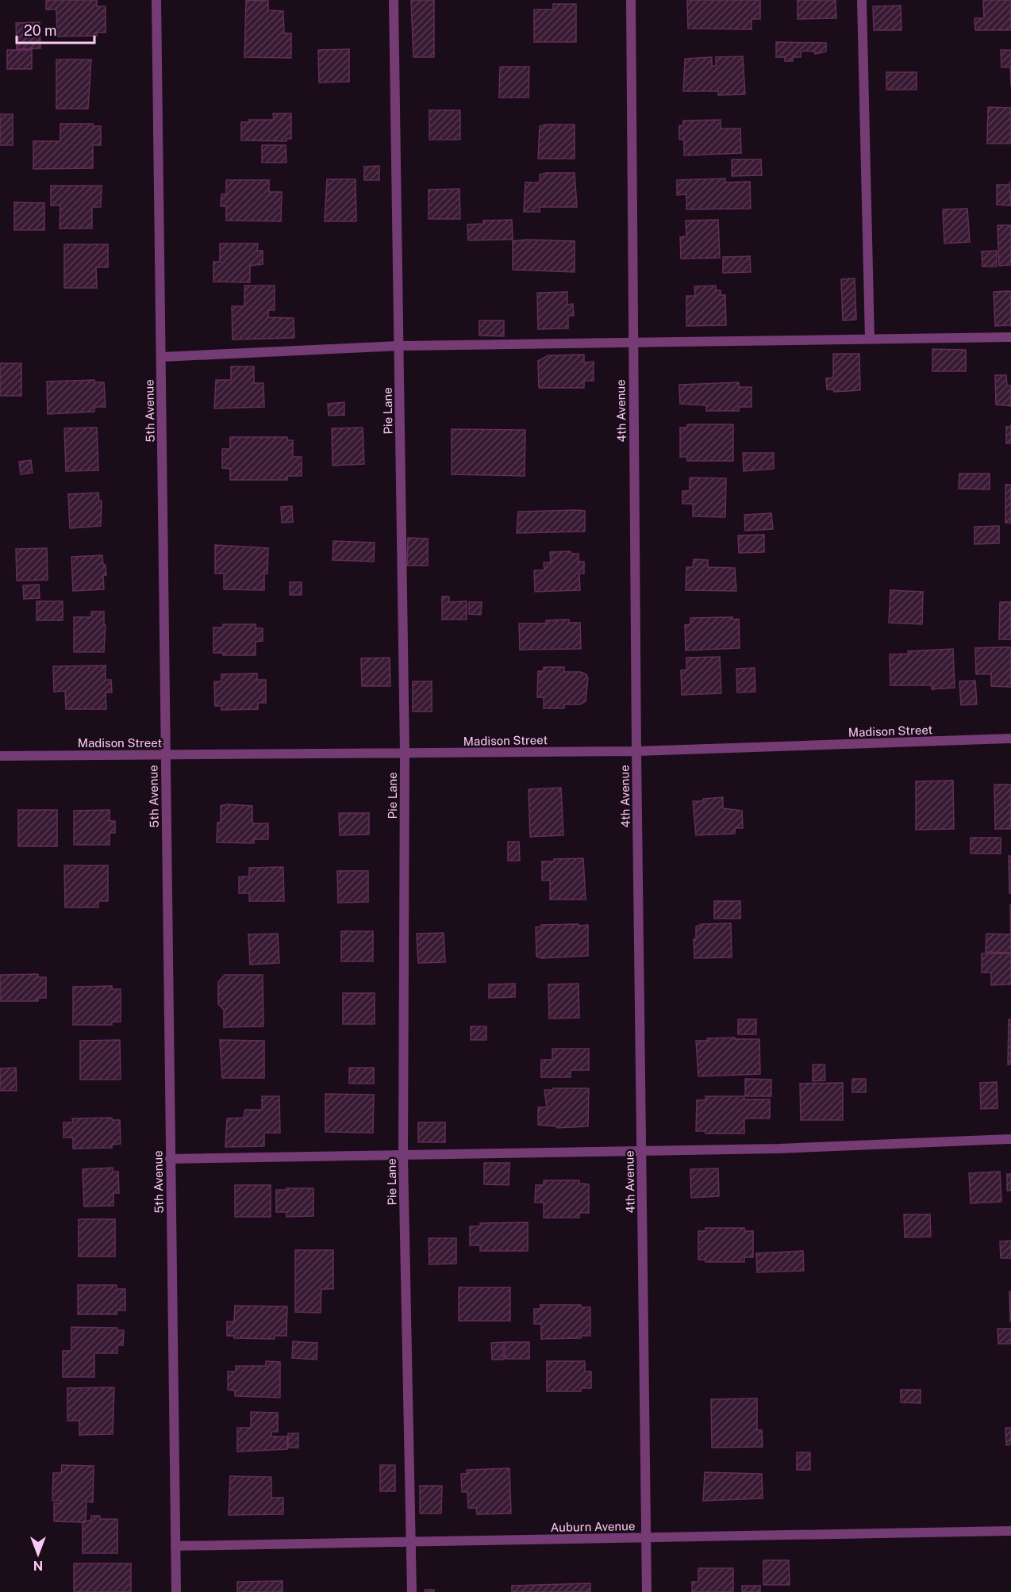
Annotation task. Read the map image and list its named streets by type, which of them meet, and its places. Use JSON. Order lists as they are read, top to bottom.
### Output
{
  "streets": {
    "street": [
      "5th Avenue",
      "Pie Lane",
      "4th Avenue",
      "Madison Street",
      "Auburn Avenue"
    ]
  },
  "crossings": [
    ["5th Avenue", "Madison Street"],
    ["5th Avenue", "Auburn Avenue"],
    ["Pie Lane", "Madison Street"],
    ["Pie Lane", "Auburn Avenue"],
    ["4th Avenue", "Madison Street"],
    ["4th Avenue", "Auburn Avenue"]
  ],
  "scale_bar": "20 m",
  "north": "bottom"
}
